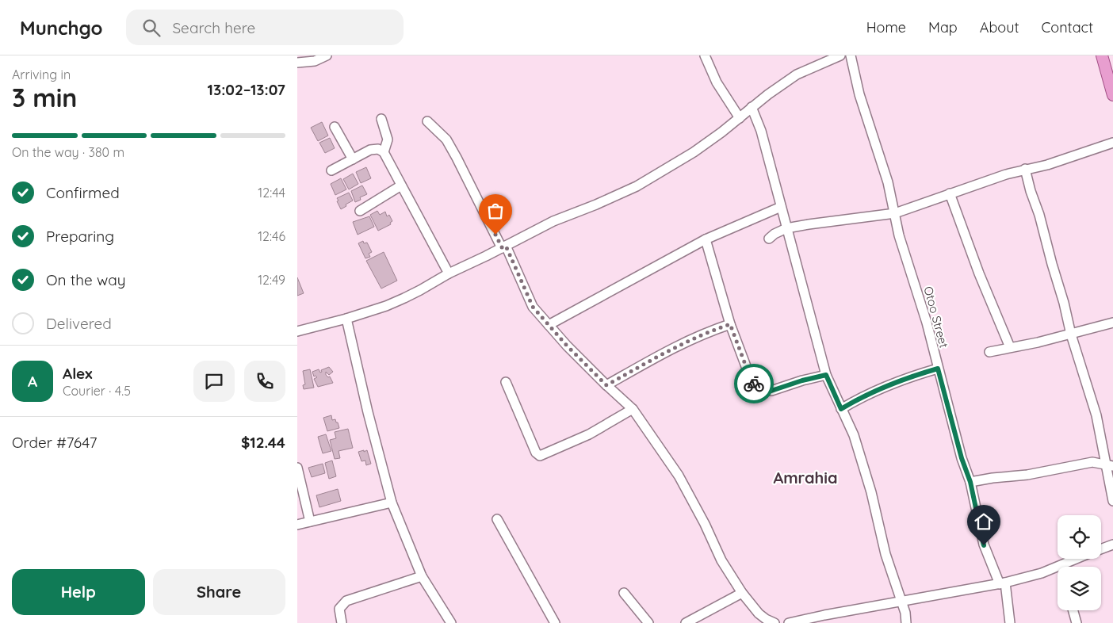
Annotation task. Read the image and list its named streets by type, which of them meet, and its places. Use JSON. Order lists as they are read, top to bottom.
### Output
{
  "streets": {
    "street": ["Otoo Street"]
  },
  "districts": ["Amrahia"],
  "page": {
    "header": "Munchgo",
    "search": "Search here",
    "nav": [
      "Home",
      "Map",
      "About",
      "Contact"
    ],
    "heading": ["3 min", "Arriving in", "13:02–13:07"],
    "panel": [
      "Alex",
      "Courier · 4.5",
      "Order #7647",
      "$12.44"
    ],
    "bar": "On the way · 380 m",
    "list": [
      ["Confirmed", "12:44"],
      ["Preparing", "12:46"],
      ["On the way", "12:49"],
      "Delivered"
    ],
    "round": "A",
    "buttons": ["Help", "Share"]
  }
}
